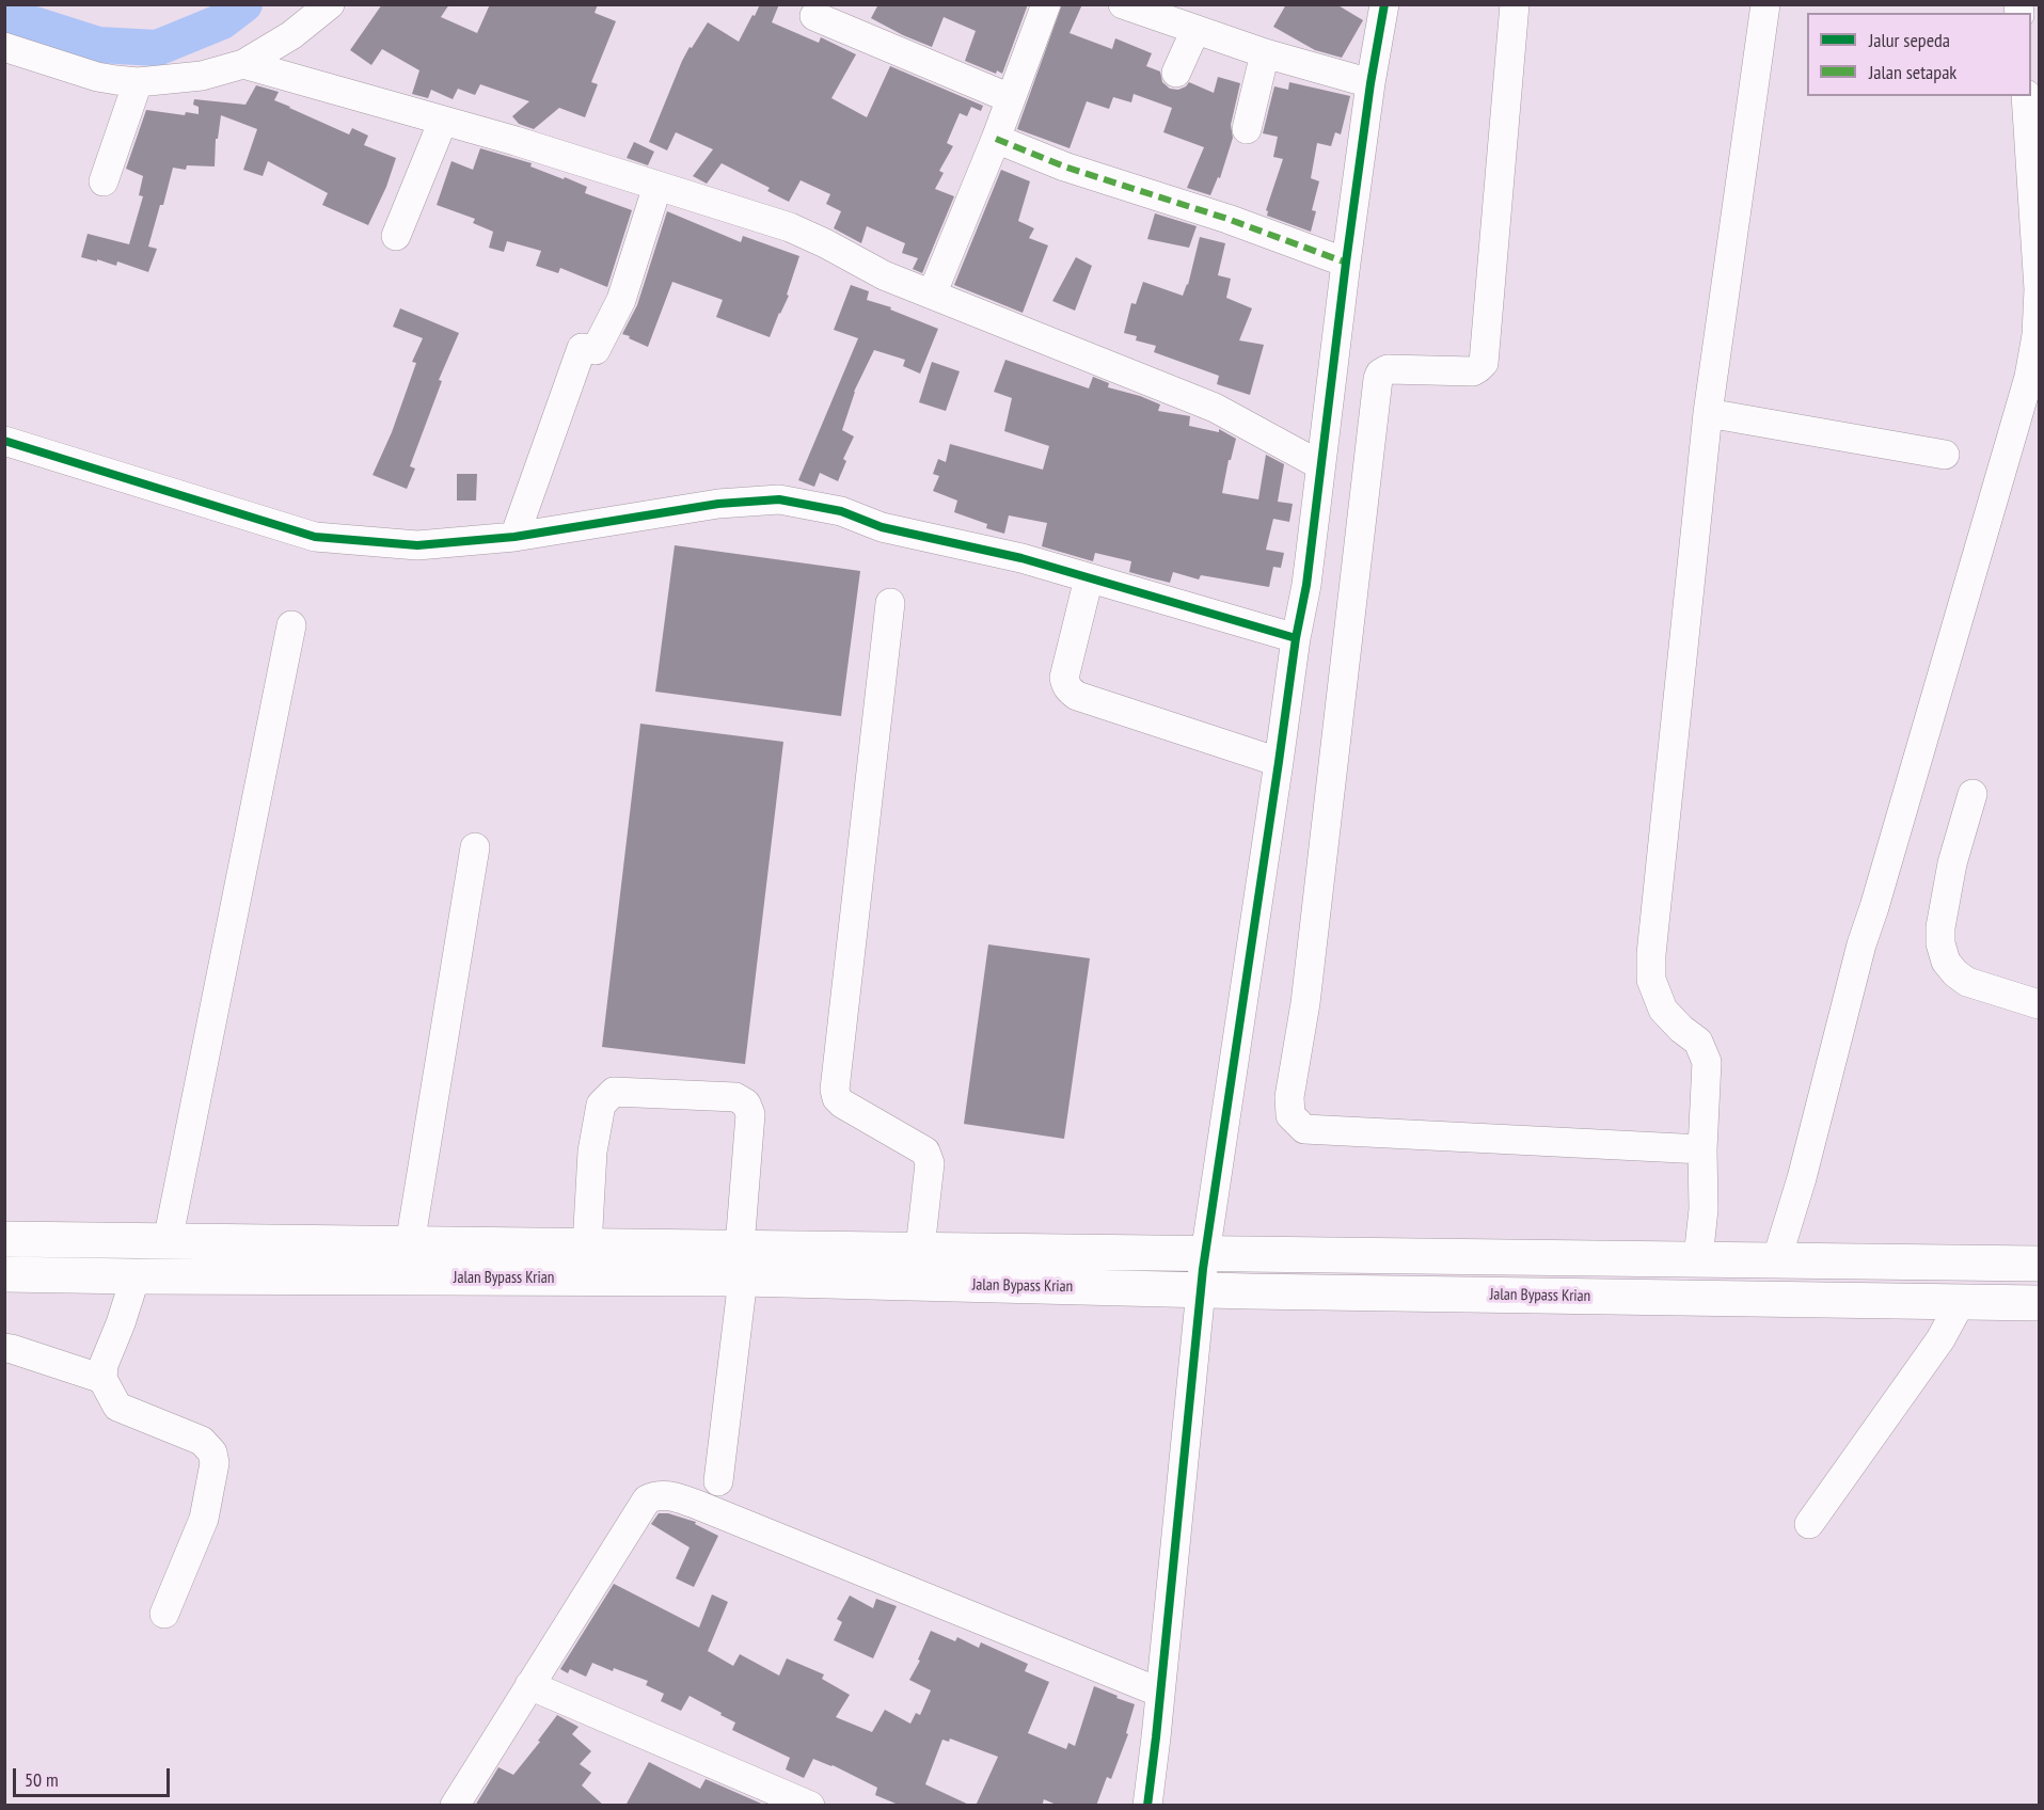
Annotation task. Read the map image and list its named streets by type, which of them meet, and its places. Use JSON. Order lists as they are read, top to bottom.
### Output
{
  "streets": {
    "highway": ["Jalan Bypass Krian"]
  },
  "legend": ["Jalur sepeda", "Jalan setapak"],
  "scale_bar": "50 m"
}
